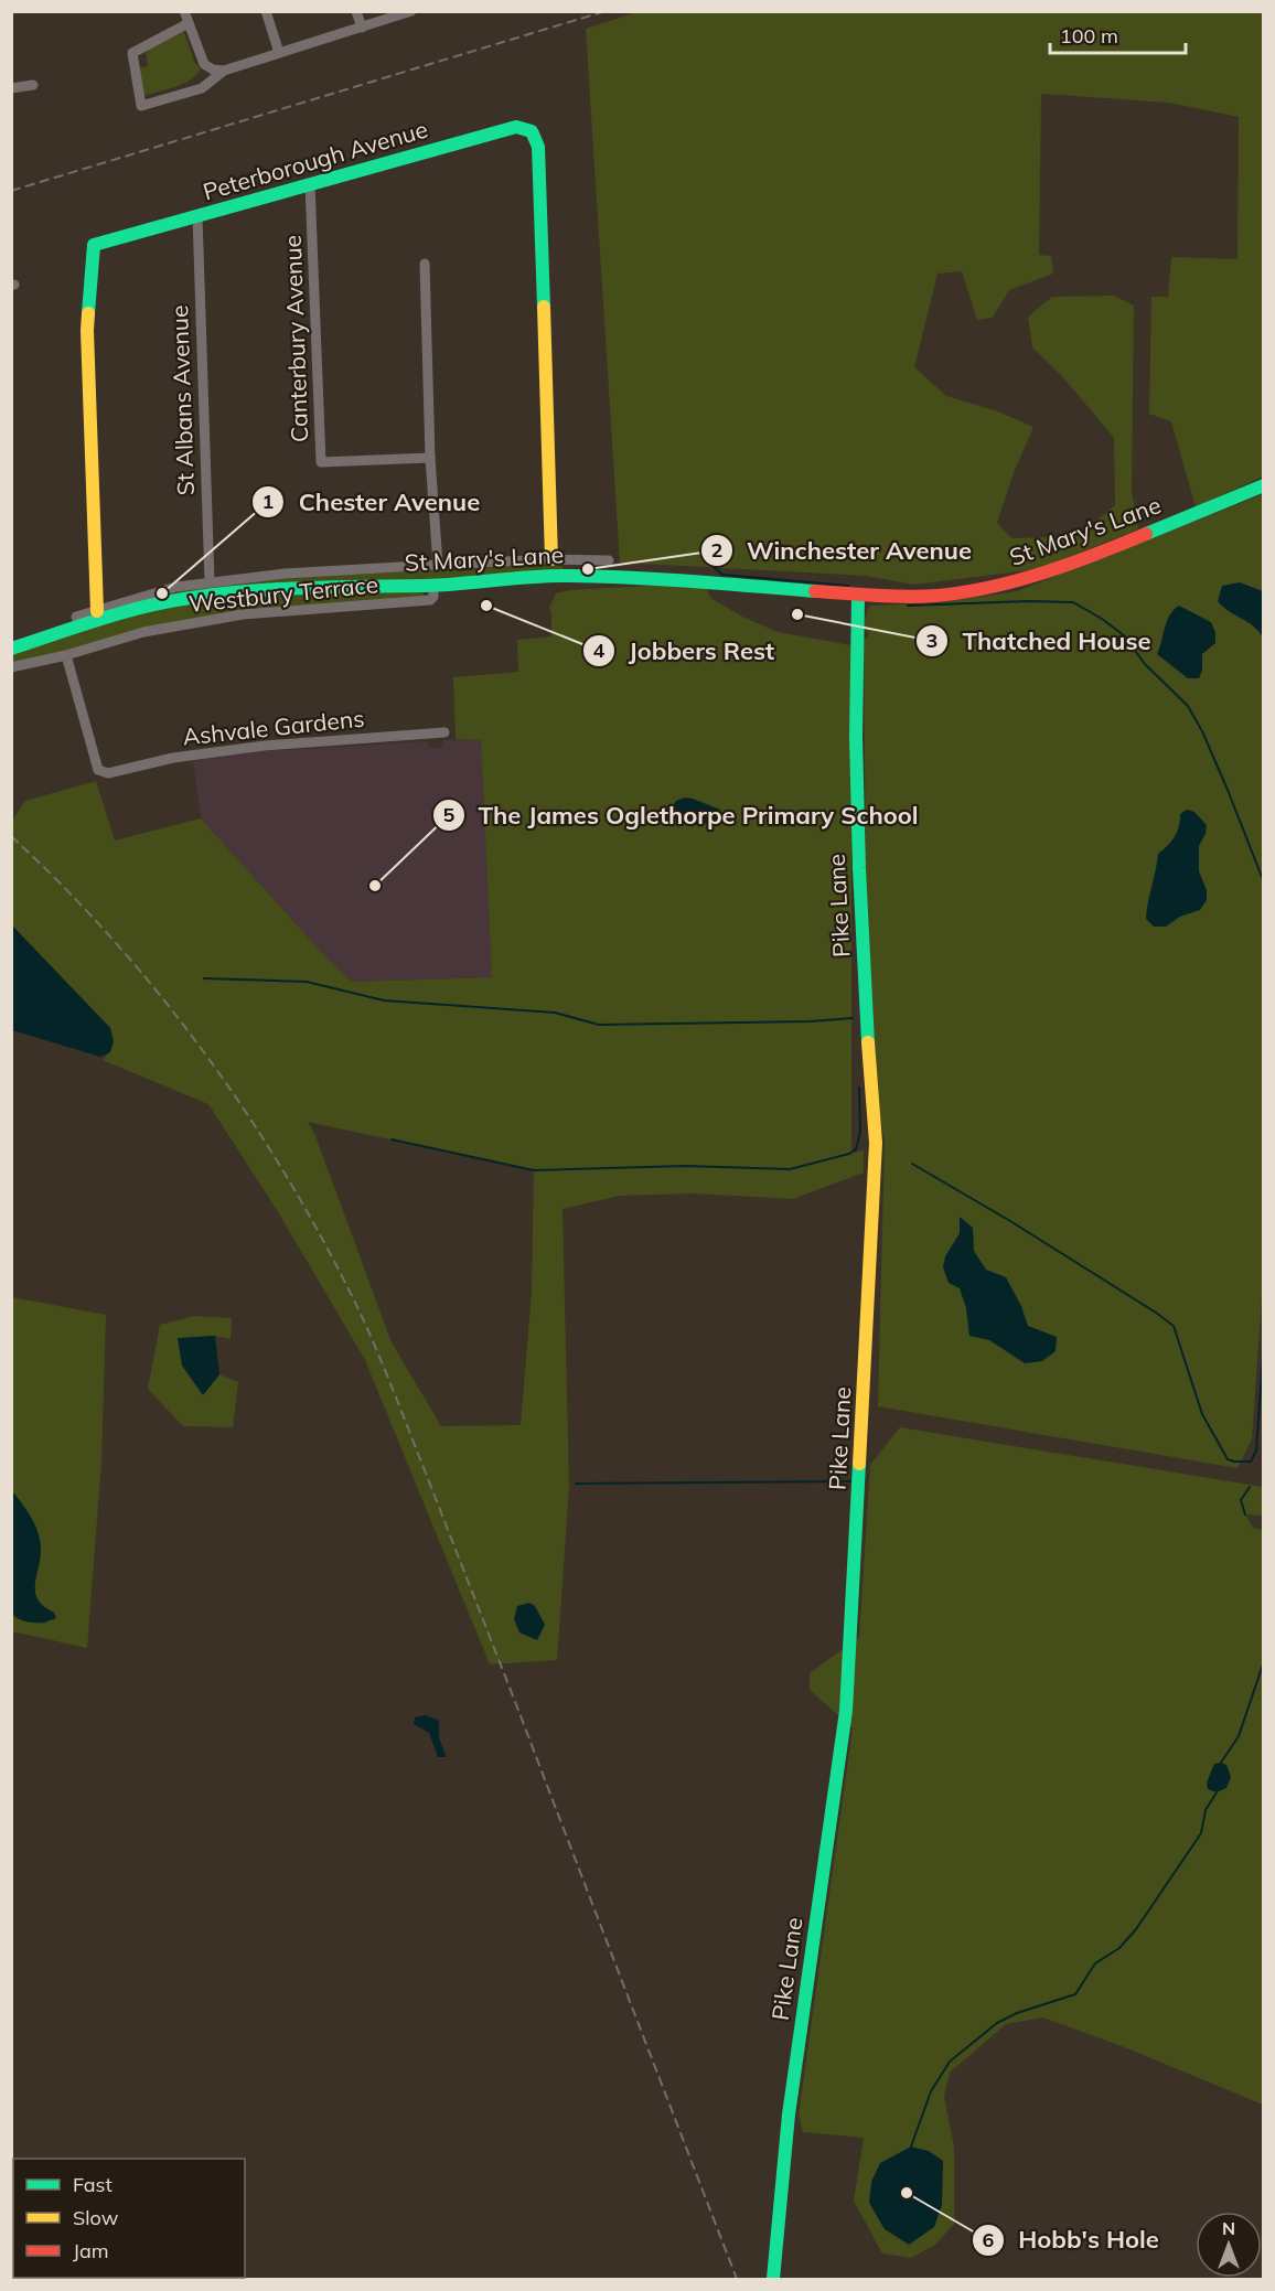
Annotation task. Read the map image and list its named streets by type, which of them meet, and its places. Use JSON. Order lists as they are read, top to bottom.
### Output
{
  "streets": {
    "street": [
      "Peterborough Avenue",
      "Canterbury Avenue",
      "St Albans Avenue",
      "St Mary's Lane",
      "Westbury Terrace",
      "Ashvale Gardens",
      "Pike Lane"
    ]
  },
  "crossings": [
    ["Peterborough Avenue", "Canterbury Avenue"],
    ["Peterborough Avenue", "St Albans Avenue"],
    ["St Mary's Lane", "Westbury Terrace"],
    ["St Mary's Lane", "Pike Lane"],
    ["Westbury Terrace", "Ashvale Gardens"]
  ],
  "places": [
    "Winchester Avenue",
    "Chester Avenue",
    "Jobbers Rest",
    "Thatched House",
    "The James Oglethorpe Primary School",
    "Hobb's Hole"
  ],
  "legend": ["Fast", "Slow", "Jam"],
  "scale_bar": "100 m",
  "north": "top"
}
